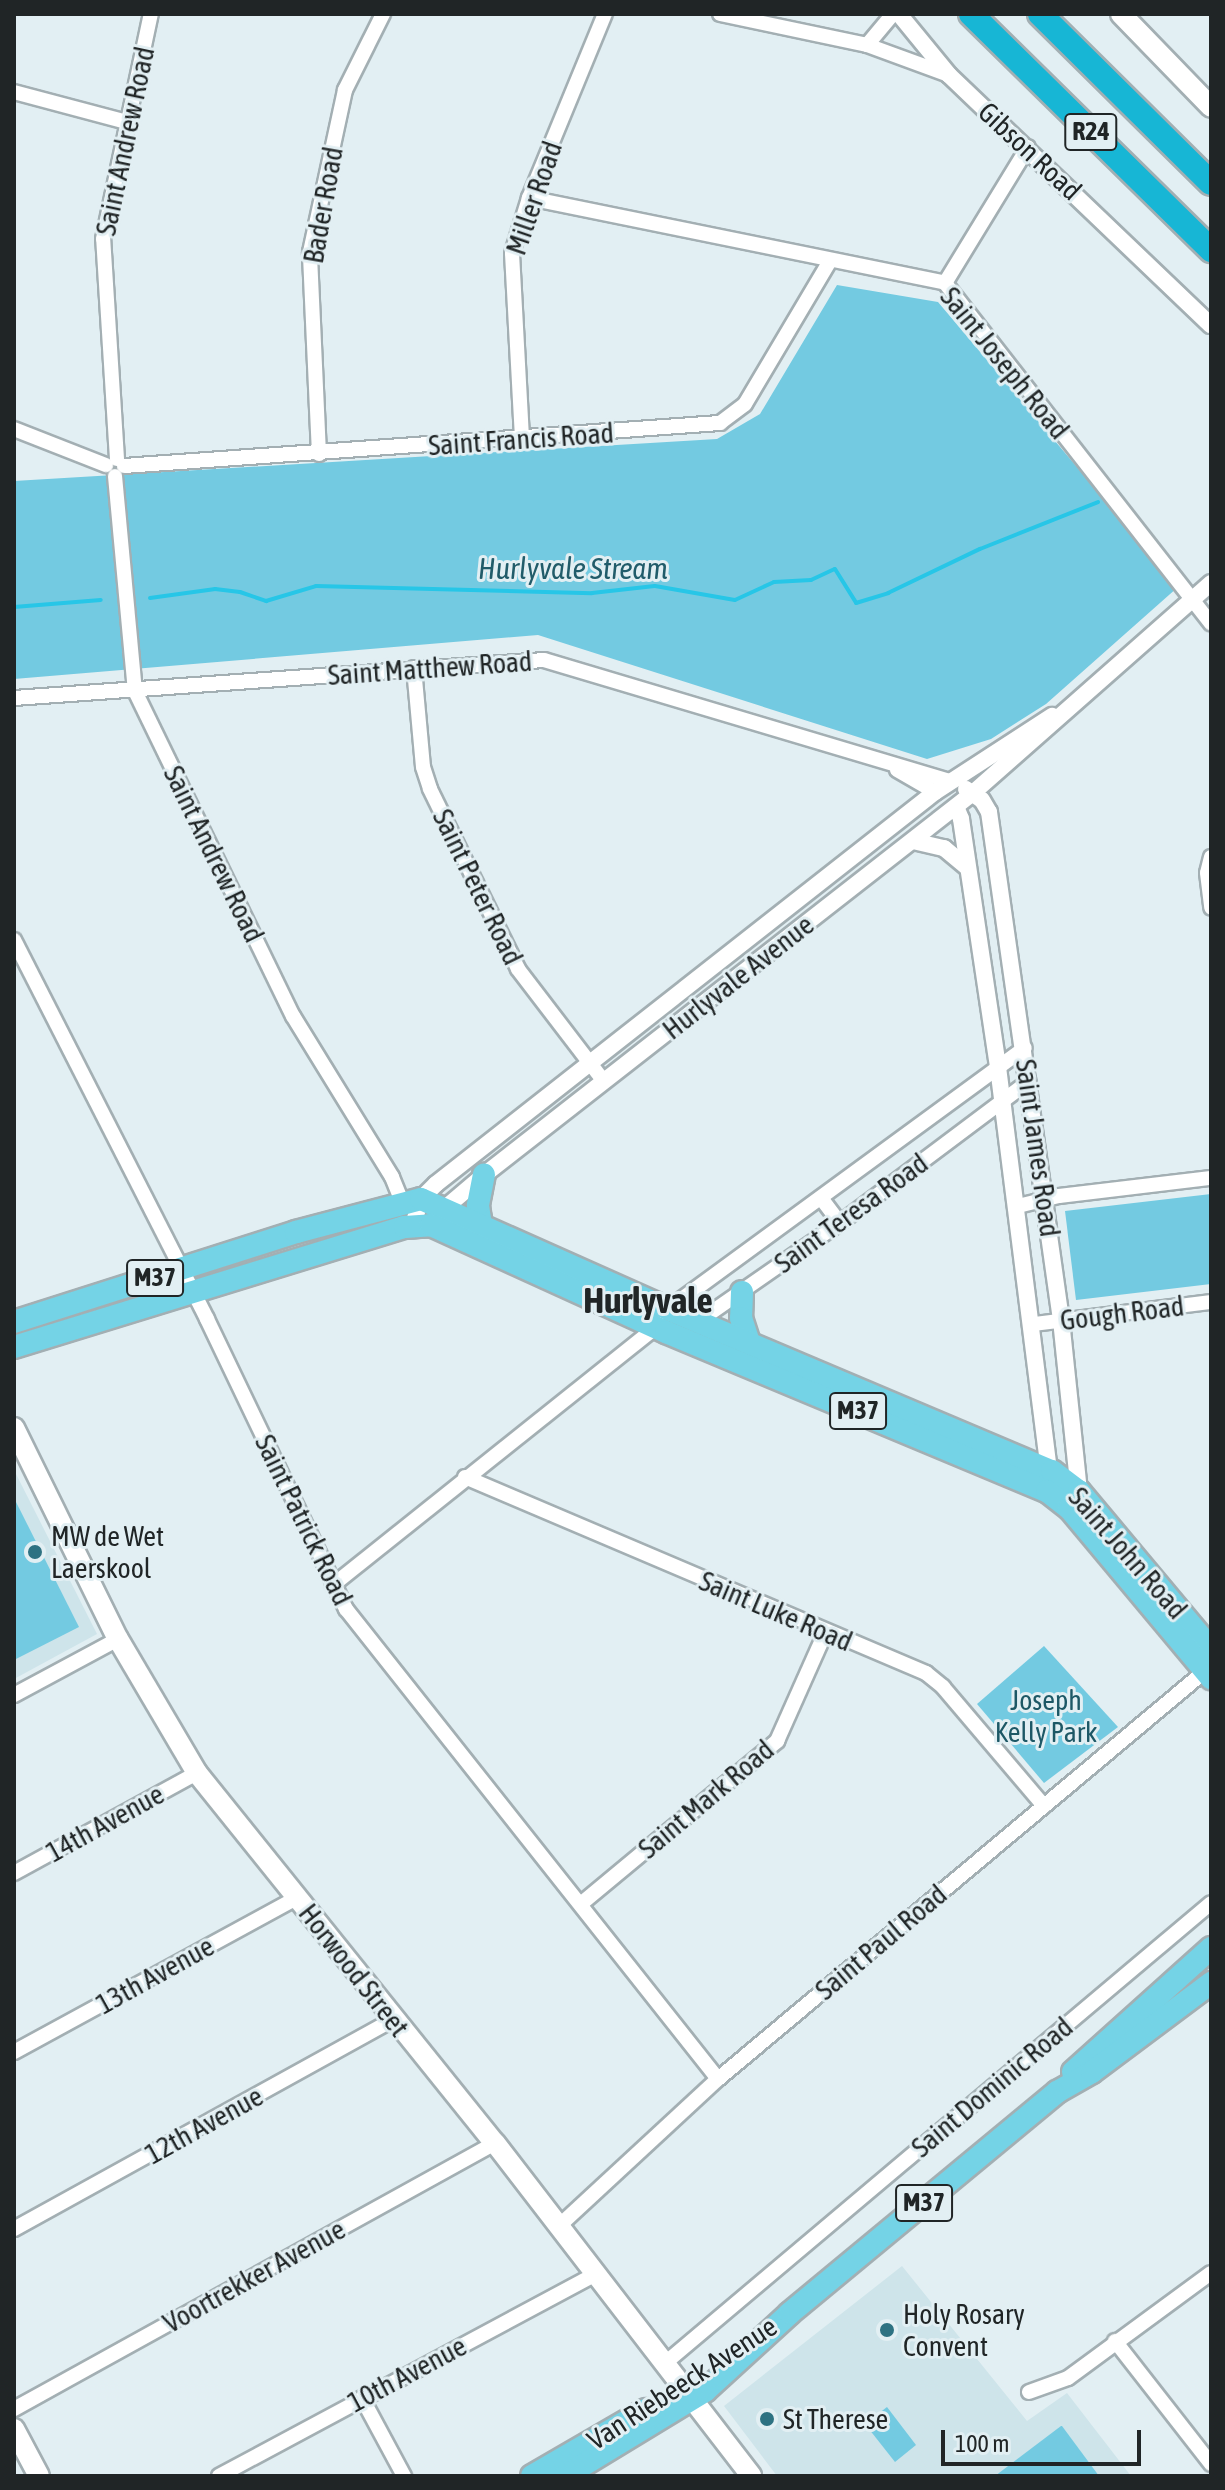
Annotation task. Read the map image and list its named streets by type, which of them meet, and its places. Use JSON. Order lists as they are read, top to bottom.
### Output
{
  "streets": {
    "highway": ["R24"],
    "main road": [
      "Hurlyvale Avenue",
      "M37",
      "Saint John Road",
      "Horwood Street",
      "Van Riebeeck Avenue"
    ],
    "street": [
      "Saint Andrew Road",
      "Gibson Road",
      "Miller Road",
      "Bader Road",
      "Saint Joseph Road",
      "Saint Francis Road",
      "Saint Matthew Road",
      "Saint Peter Road",
      "Saint James Road",
      "Saint Teresa Road",
      "Gough Road",
      "Saint Patrick Road",
      "Saint Luke Road",
      "Saint Mark Road",
      "14th Avenue",
      "Saint Paul Road",
      "13th Avenue",
      "Saint Dominic Road",
      "12th Avenue",
      "Voortrekker Avenue",
      "10th Avenue"
    ]
  },
  "crossings": [
    ["Saint Andrew Road", "Saint Francis Road"],
    ["Saint Andrew Road", "Saint Matthew Road"],
    ["Saint Andrew Road", "Hurlyvale Avenue"],
    ["Saint Andrew Road", "Saint John Road"],
    ["Miller Road", "Saint Joseph Road"],
    ["Miller Road", "Saint Francis Road"],
    ["Bader Road", "Saint Francis Road"],
    ["Saint Joseph Road", "Saint Francis Road"],
    ["Saint Joseph Road", "Hurlyvale Avenue"],
    ["Saint Matthew Road", "Saint Peter Road"],
    ["Saint Matthew Road", "Hurlyvale Avenue"],
    ["Saint Matthew Road", "Saint James Road"],
    ["Saint Peter Road", "Hurlyvale Avenue"],
    ["Hurlyvale Avenue", "Saint James Road"],
    ["Hurlyvale Avenue", "M37"],
    ["Hurlyvale Avenue", "Saint Patrick Road"],
    ["Hurlyvale Avenue", "Saint John Road"],
    ["Saint James Road", "Saint Teresa Road"],
    ["Saint James Road", "Gough Road"],
    ["Saint James Road", "Saint John Road"],
    ["Saint Teresa Road", "Saint Patrick Road"],
    ["Saint Teresa Road", "Saint John Road"],
    ["Saint Teresa Road", "Saint Luke Road"],
    ["M37", "Saint Patrick Road"],
    ["M37", "Saint John Road"],
    ["Saint Patrick Road", "Saint Mark Road"],
    ["Saint Patrick Road", "Saint Paul Road"],
    ["Saint John Road", "Saint Paul Road"],
    ["Saint Luke Road", "Saint Mark Road"],
    ["Saint Luke Road", "Saint Paul Road"],
    ["14th Avenue", "Horwood Street"],
    ["Saint Paul Road", "Horwood Street"],
    ["Horwood Street", "13th Avenue"],
    ["Horwood Street", "Saint Dominic Road"],
    ["Horwood Street", "12th Avenue"],
    ["Horwood Street", "Voortrekker Avenue"],
    ["Horwood Street", "10th Avenue"],
    ["Horwood Street", "Van Riebeeck Avenue"]
  ],
  "districts": ["Hurlyvale"],
  "water": ["Hurlyvale Stream"],
  "parks": ["Joseph Kelly Park"],
  "places": ["MW de Wet Laerskool", "Holy Rosary Convent", "St Therese"],
  "scale_bar": "100 m"
}
